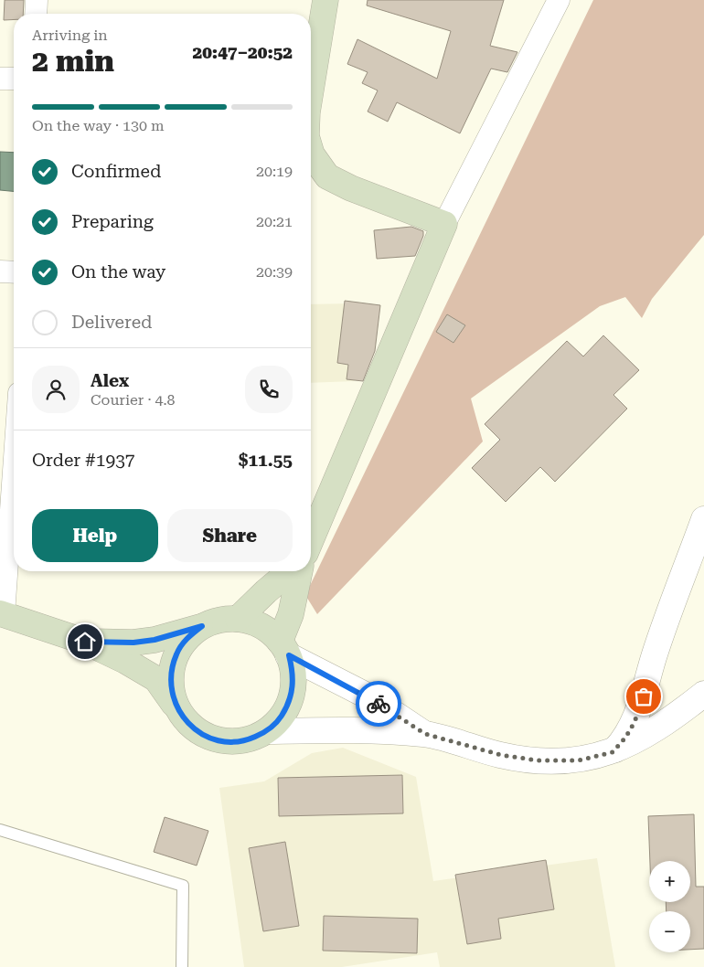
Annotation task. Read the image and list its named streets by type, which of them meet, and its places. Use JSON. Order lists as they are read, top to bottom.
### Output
{
  "page": {
    "heading": ["2 min", "Arriving in", "20:47–20:52"],
    "panel": [
      "Alex",
      "Courier · 4.8",
      "Order #1937",
      "$11.55"
    ],
    "bar": "On the way · 130 m",
    "list": [
      ["Confirmed", "20:19"],
      ["Preparing", "20:21"],
      ["On the way", "20:39"],
      "Delivered"
    ],
    "buttons": ["Help", "Share"],
    "map_buttons": ["+", "−"]
  }
}
